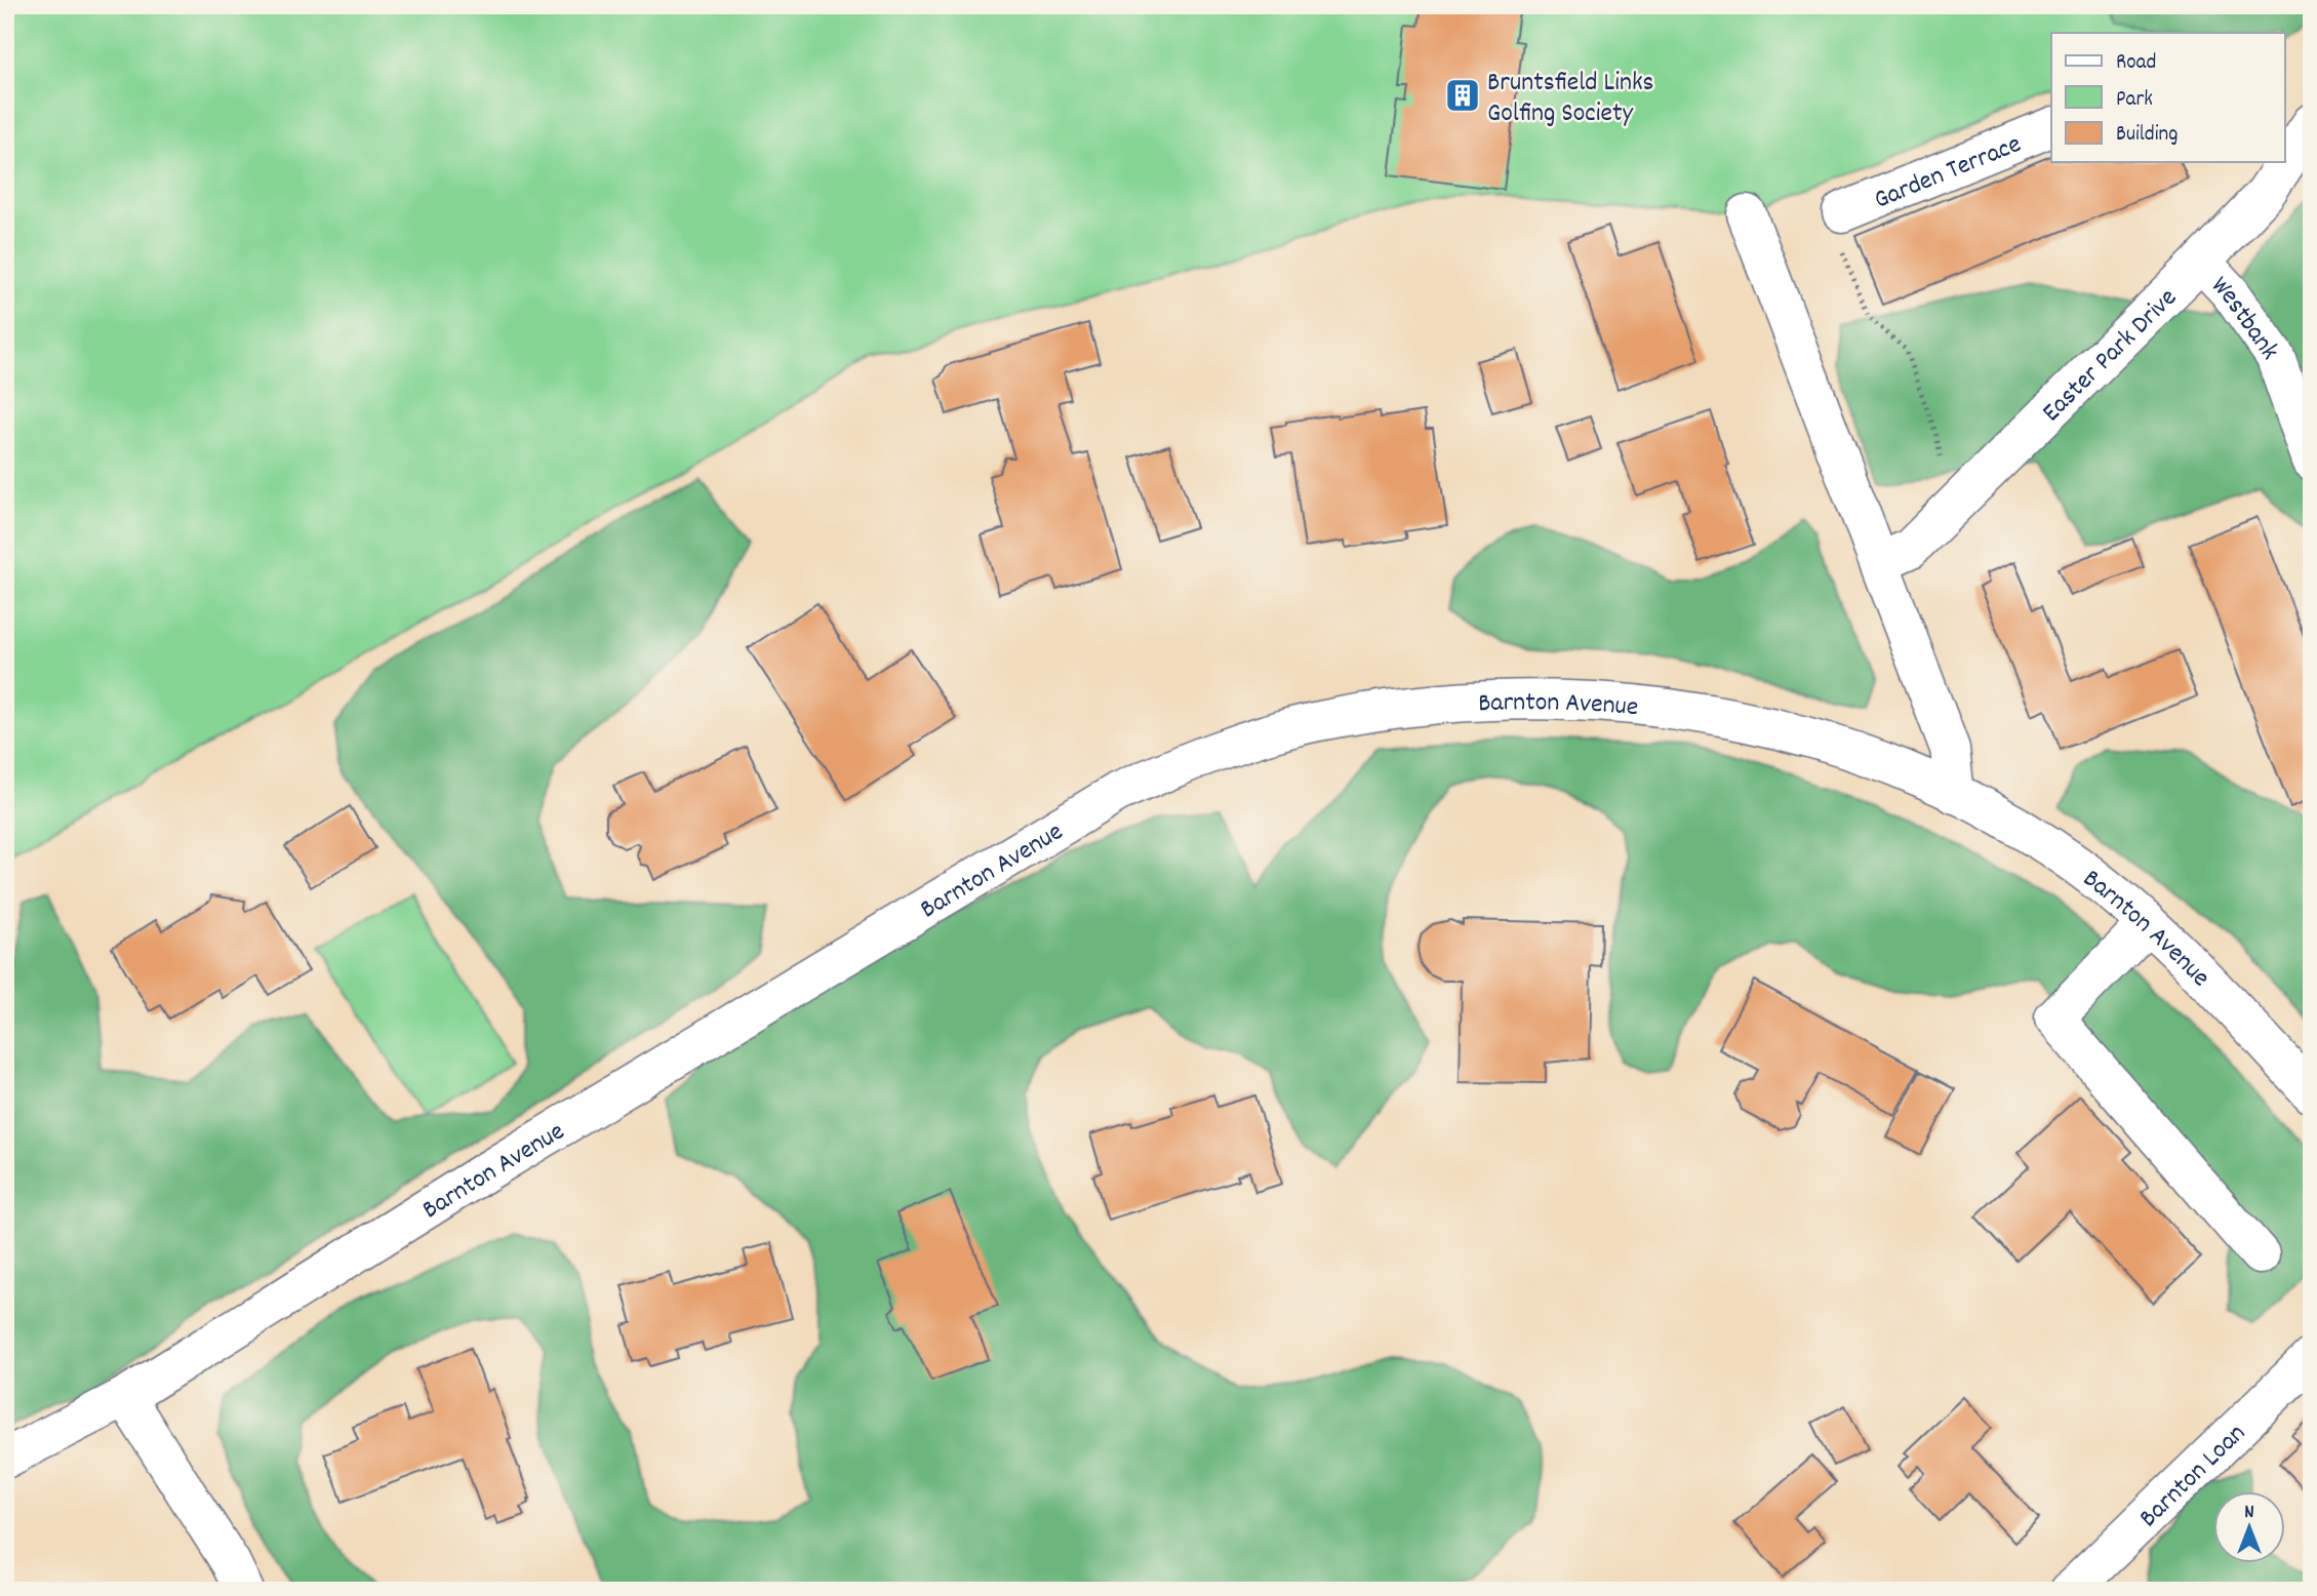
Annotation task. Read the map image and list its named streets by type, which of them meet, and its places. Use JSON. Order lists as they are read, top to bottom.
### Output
{
  "streets": {
    "street": [
      "Garden Terrace",
      "Westbank",
      "Easter Park Drive",
      "Barnton Avenue",
      "Barnton Loan"
    ]
  },
  "crossings": [
    ["Westbank", "Easter Park Drive"]
  ],
  "places": {
    "building": ["Bruntsfield Links Golfing Society"]
  },
  "legend": ["Road", "Park", "Building"],
  "north": "top"
}
